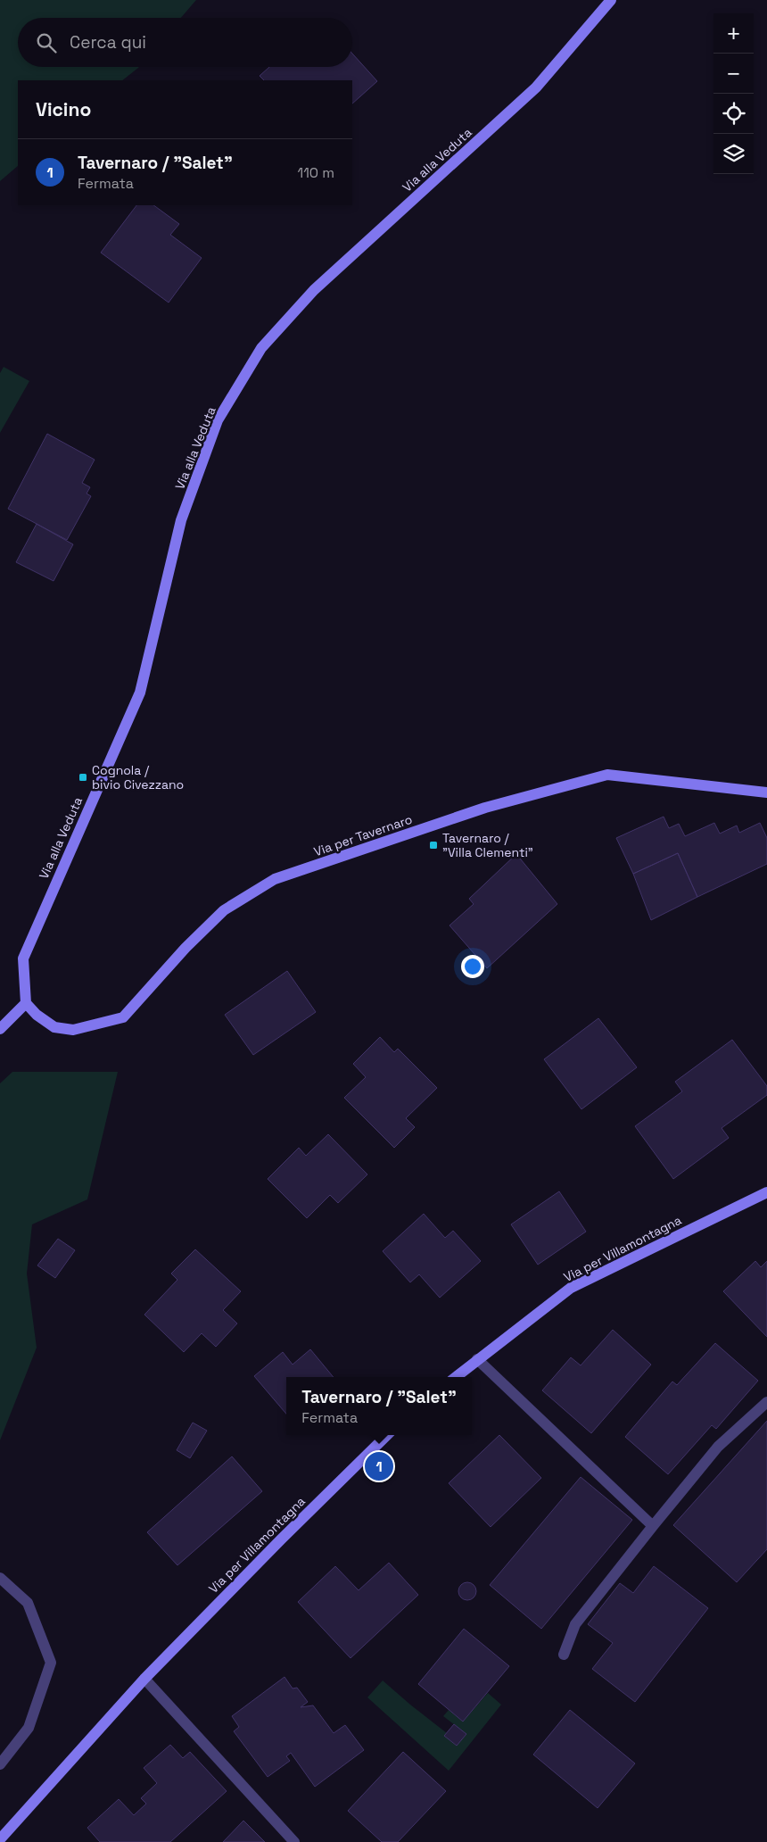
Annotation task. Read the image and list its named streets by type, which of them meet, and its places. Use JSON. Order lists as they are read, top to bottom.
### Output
{
  "streets": {
    "street": ["Via alla Veduta", "Via per Tavernaro", "Via per Villamontagna"]
  },
  "crossings": [
    ["Via alla Veduta", "Via per Tavernaro"]
  ],
  "places": {
    "transit": ["Cognola / bivio Civezzano", "Tavernaro / \"Villa Clementi\""]
  },
  "page": {
    "map_buttons": ["+", "−"],
    "search": "Cerca qui",
    "heading": "Vicino",
    "list": [
      {
        "mark": "1",
        "name": "Tavernaro / \"Salet\"",
        "note": "Fermata",
        "value": "110 m"
      }
    ],
    "popup": ["Tavernaro / \"Salet\"", "Fermata"],
    "pins": "1"
  }
}
